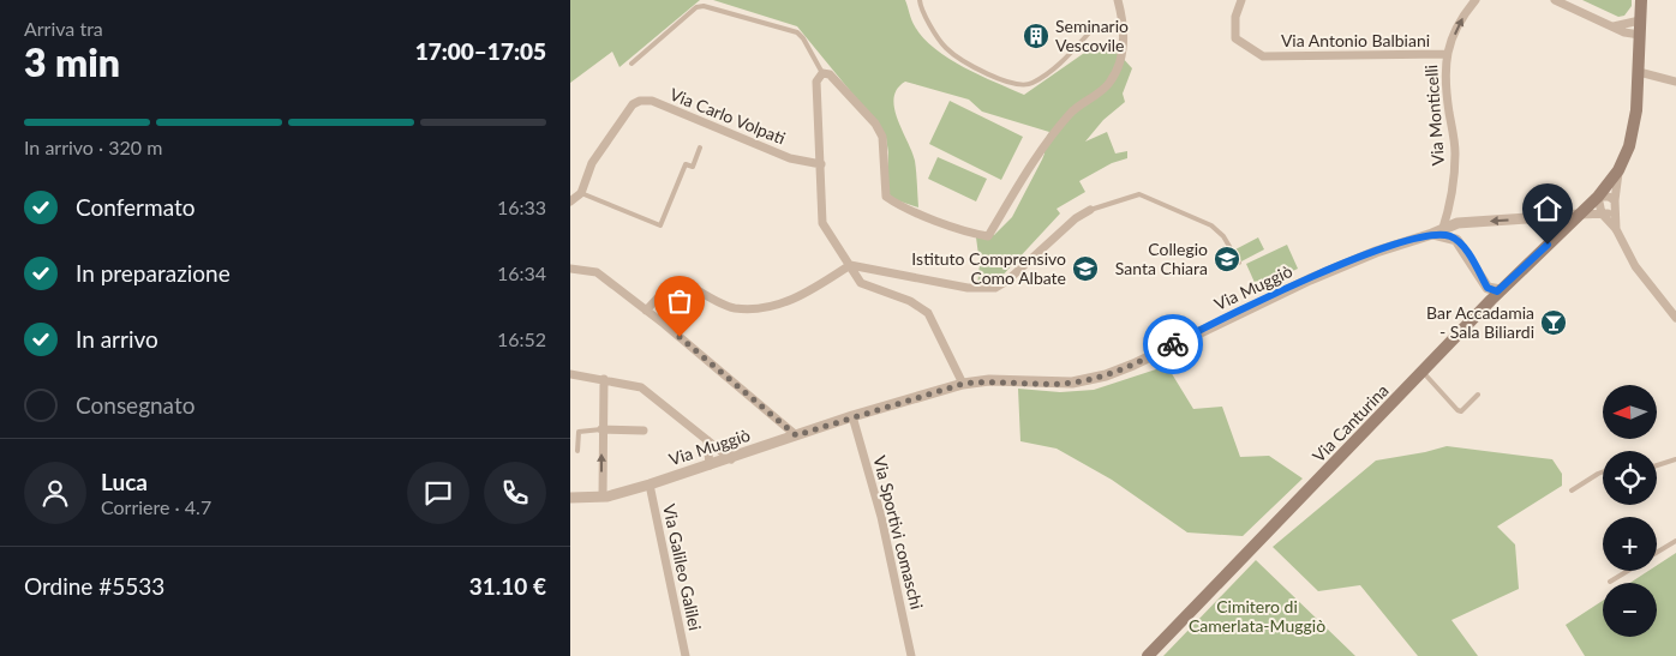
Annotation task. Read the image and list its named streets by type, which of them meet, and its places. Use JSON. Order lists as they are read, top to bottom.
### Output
{
  "streets": {
    "main road": ["Via Canturina"],
    "street": [
      "Via Antonio Balbiani",
      "Via Monticelli",
      "Via Carlo Volpati",
      "Via Muggiò",
      "Via Sportivi comaschi",
      "Via Galileo Galilei"
    ]
  },
  "crossings": [
    ["Via Antonio Balbiani", "Via Monticelli"],
    ["Via Monticelli", "Via Muggiò"],
    ["Via Muggiò", "Via Canturina"],
    ["Via Muggiò", "Via Sportivi comaschi"],
    ["Via Muggiò", "Via Galileo Galilei"]
  ],
  "parks": ["Cimitero di Camerlata-Muggiò"],
  "places": {
    "building": ["Seminario Vescovile"],
    "school or university": ["Collegio Santa Chiara", "Istituto Comprensivo Como Albate"],
    "bar": ["Bar Accadamia - Sala Biliardi"]
  },
  "north": "left",
  "page": {
    "heading": ["3 min", "Arriva tra", "17:00–17:05"],
    "panel": [
      "Luca",
      "Corriere · 4.7",
      "Ordine #5533",
      "31.10 €"
    ],
    "bar": "In arrivo · 320 m",
    "list": [
      ["Confermato", "16:33"],
      ["In preparazione", "16:34"],
      ["In arrivo", "16:52"],
      "Consegnato"
    ],
    "map_buttons": ["+", "−"]
  }
}
